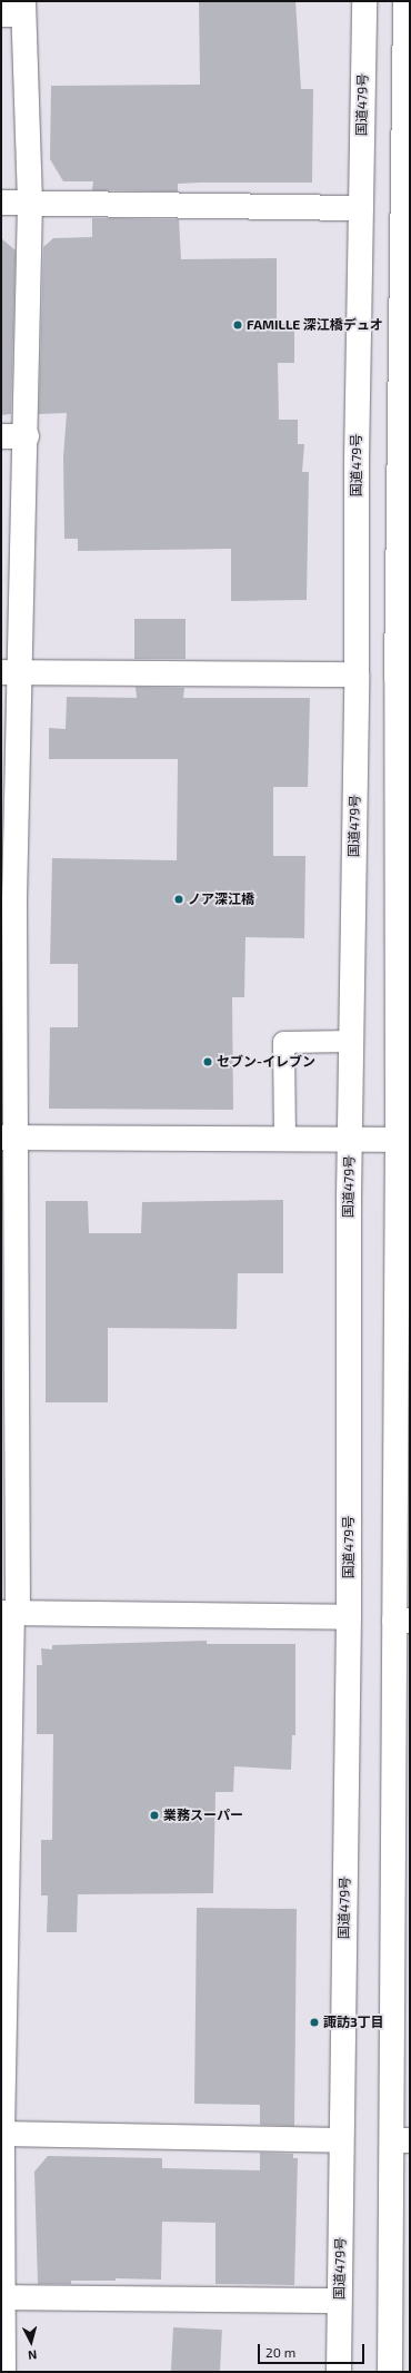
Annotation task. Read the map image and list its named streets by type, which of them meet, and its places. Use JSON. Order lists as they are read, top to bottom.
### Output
{
  "streets": {
    "main road": ["国道479号"]
  },
  "places": [
    "FAMILLE 深江橋デュオ",
    "ノア深江橋",
    "セブン-イレブン",
    "業務スーパー",
    "諏訪3丁目"
  ],
  "scale_bar": "20 m",
  "north": "bottom"
}
